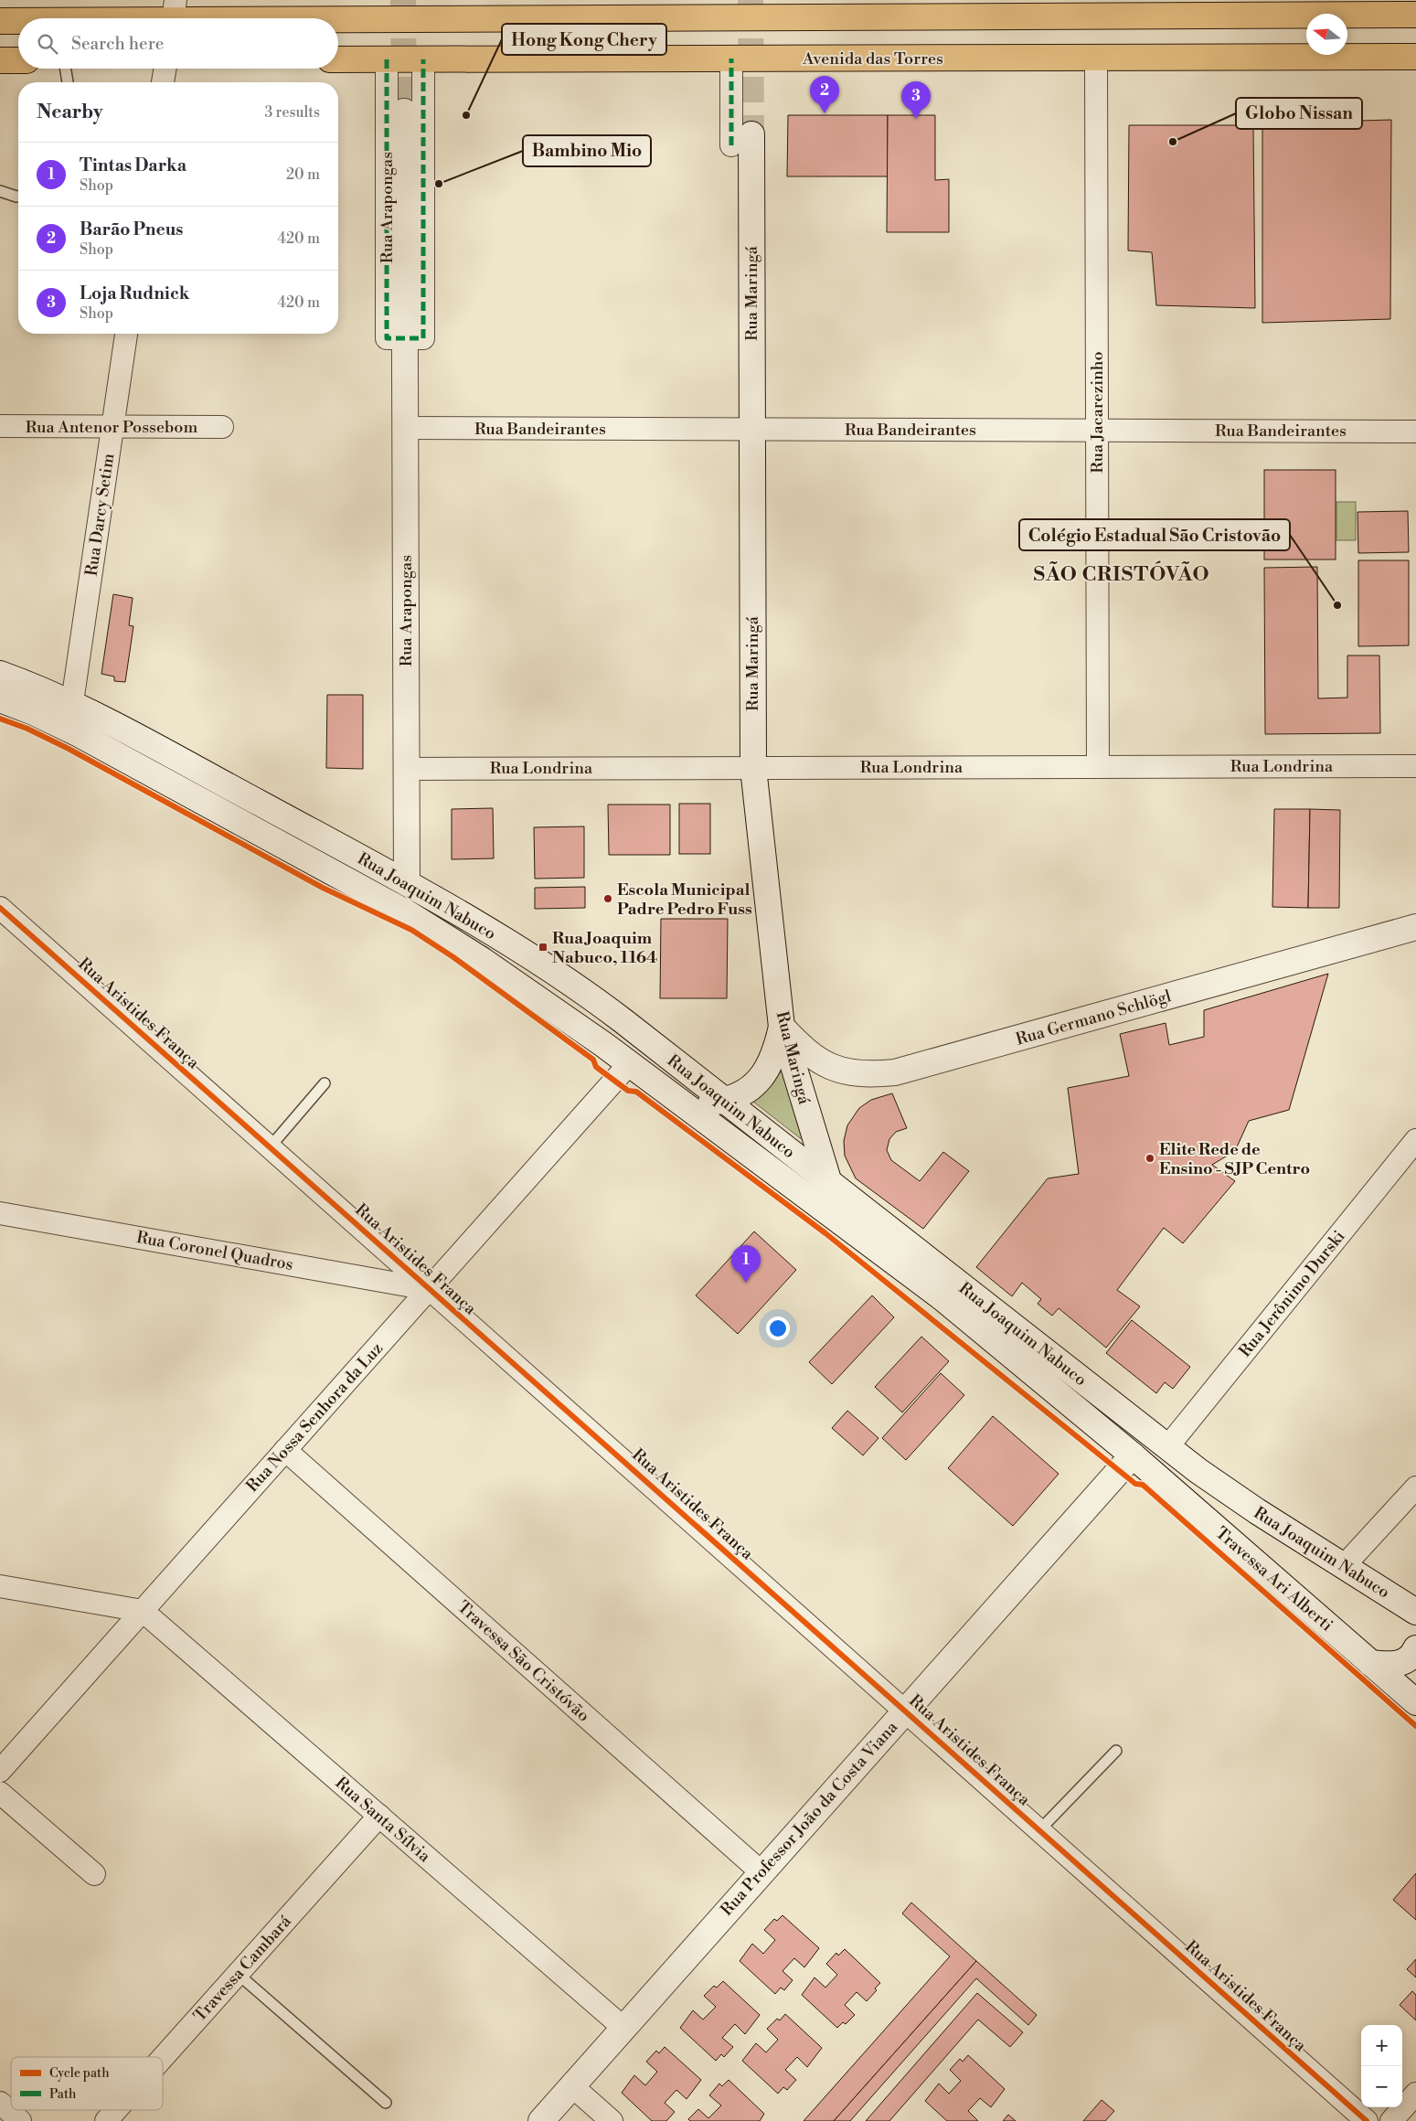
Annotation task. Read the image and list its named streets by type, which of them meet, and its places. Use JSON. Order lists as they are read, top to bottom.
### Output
{
  "streets": {
    "highway": ["Avenida das Torres"],
    "main road": [
      "Rua Arapongas",
      "Rua Maringá",
      "Rua Joaquim Nabuco",
      "Rua Germano Schlögl",
      "Travessa Ari Alberti",
      "Rua Professor João da Costa Viana"
    ],
    "street": [
      "Rua Jacarezinho",
      "Rua Antenor Possebom",
      "Rua Bandeirantes",
      "Rua Darcy Setim",
      "Rua Londrina",
      "Rua Aristides França",
      "Rua Coronel Quadros",
      "Rua Jerônimo Durski",
      "Rua Nossa Senhora da Luz",
      "Travessa São Cristóvão",
      "Rua Santa Sílvia",
      "Travessa Cambará"
    ]
  },
  "crossings": [
    ["Avenida das Torres", "Rua Arapongas"],
    ["Avenida das Torres", "Rua Jacarezinho"],
    ["Rua Arapongas", "Rua Bandeirantes"],
    ["Rua Arapongas", "Rua Londrina"],
    ["Rua Arapongas", "Rua Joaquim Nabuco"],
    ["Rua Maringá", "Rua Bandeirantes"],
    ["Rua Maringá", "Rua Londrina"],
    ["Rua Maringá", "Rua Joaquim Nabuco"],
    ["Rua Maringá", "Rua Germano Schlögl"],
    ["Rua Jacarezinho", "Rua Bandeirantes"],
    ["Rua Jacarezinho", "Rua Londrina"],
    ["Rua Antenor Possebom", "Rua Darcy Setim"],
    ["Rua Darcy Setim", "Rua Joaquim Nabuco"],
    ["Rua Joaquim Nabuco", "Rua Jerônimo Durski"],
    ["Rua Joaquim Nabuco", "Rua Nossa Senhora da Luz"],
    ["Rua Joaquim Nabuco", "Travessa Ari Alberti"],
    ["Rua Joaquim Nabuco", "Rua Professor João da Costa Viana"],
    ["Rua Aristides França", "Rua Coronel Quadros"],
    ["Rua Aristides França", "Rua Nossa Senhora da Luz"],
    ["Rua Aristides França", "Rua Professor João da Costa Viana"],
    ["Rua Coronel Quadros", "Rua Nossa Senhora da Luz"],
    ["Rua Nossa Senhora da Luz", "Travessa São Cristóvão"],
    ["Rua Nossa Senhora da Luz", "Rua Santa Sílvia"],
    ["Travessa Ari Alberti", "Rua Professor João da Costa Viana"],
    ["Travessa São Cristóvão", "Rua Professor João da Costa Viana"],
    ["Rua Professor João da Costa Viana", "Rua Santa Sílvia"],
    ["Rua Santa Sílvia", "Travessa Cambará"]
  ],
  "districts": ["SÃO CRISTÓVÃO"],
  "places": {
    "other": [
      "Hong Kong Chery",
      "Globo Nissan",
      "Bambino Mio",
      "Colégio Estadual São Cristovão",
      "Escola Municipal Padre Pedro Fuss",
      "Elite Rede de Ensino - SJP Centro"
    ],
    "transit": ["Rua Joaquim Nabuco, 1164"]
  },
  "legend": ["Cycle path", "Path"],
  "north": "left",
  "page": {
    "search": "Search here",
    "pins": ["2", "3", "1"],
    "heading": ["Nearby", "3 results"],
    "list": [
      {
        "mark": "1",
        "name": "Tintas Darka",
        "note": "Shop",
        "value": "20 m"
      },
      {
        "mark": "2",
        "name": "Barão Pneus",
        "note": "Shop",
        "value": "420 m"
      },
      {
        "mark": "3",
        "name": "Loja Rudnick",
        "note": "Shop",
        "value": "420 m"
      }
    ],
    "map_buttons": ["+", "−"]
  }
}
